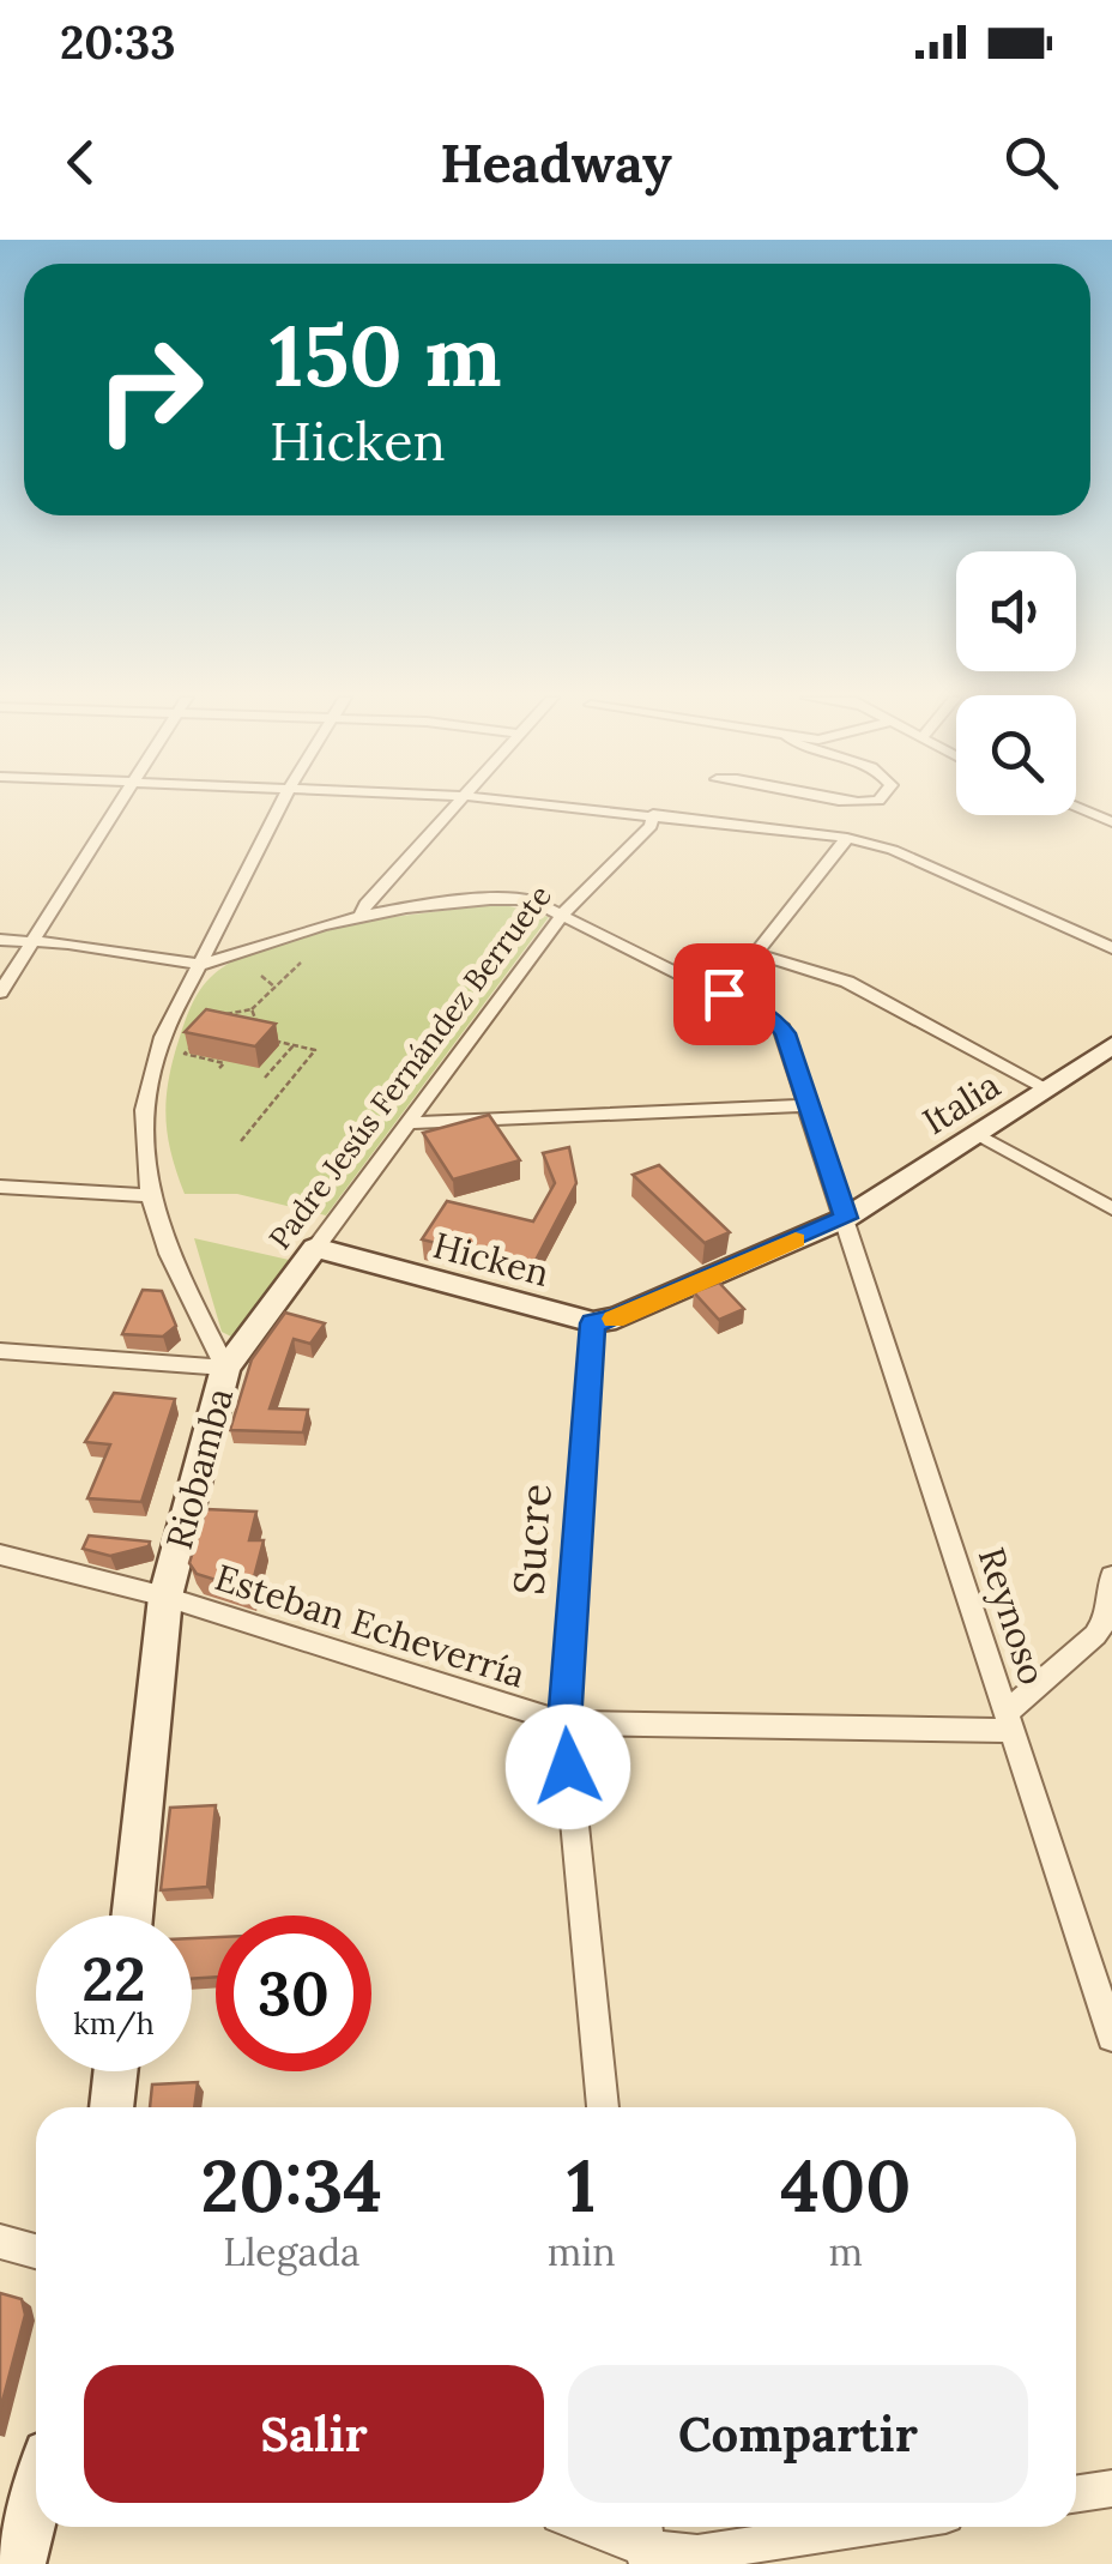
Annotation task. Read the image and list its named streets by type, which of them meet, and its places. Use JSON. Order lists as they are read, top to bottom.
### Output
{
  "streets": {
    "street": [
      "Padre Jesús Fernández Berruete",
      "Italia",
      "Hicken",
      "Riobamba",
      "Sucre",
      "Reynoso",
      "Esteban Echeverría"
    ]
  },
  "crossings": [
    ["Padre Jesús Fernández Berruete", "Hicken"],
    ["Padre Jesús Fernández Berruete", "Riobamba"],
    ["Padre Jesús Fernández Berruete", "Reynoso"],
    ["Italia", "Reynoso"],
    ["Hicken", "Sucre"],
    ["Riobamba", "Reynoso"],
    ["Riobamba", "Esteban Echeverría"],
    ["Sucre", "Esteban Echeverría"],
    ["Reynoso", "Esteban Echeverría"]
  ],
  "page": {
    "status": "20:33",
    "header": "Headway",
    "turn": ["150 m", "Hicken"],
    "speed": "22 km/h",
    "limit": "30",
    "eta": [
      "20:34",
      "Llegada",
      "1",
      "min",
      "400",
      "m"
    ],
    "buttons": ["Salir", "Compartir"]
  }
}
